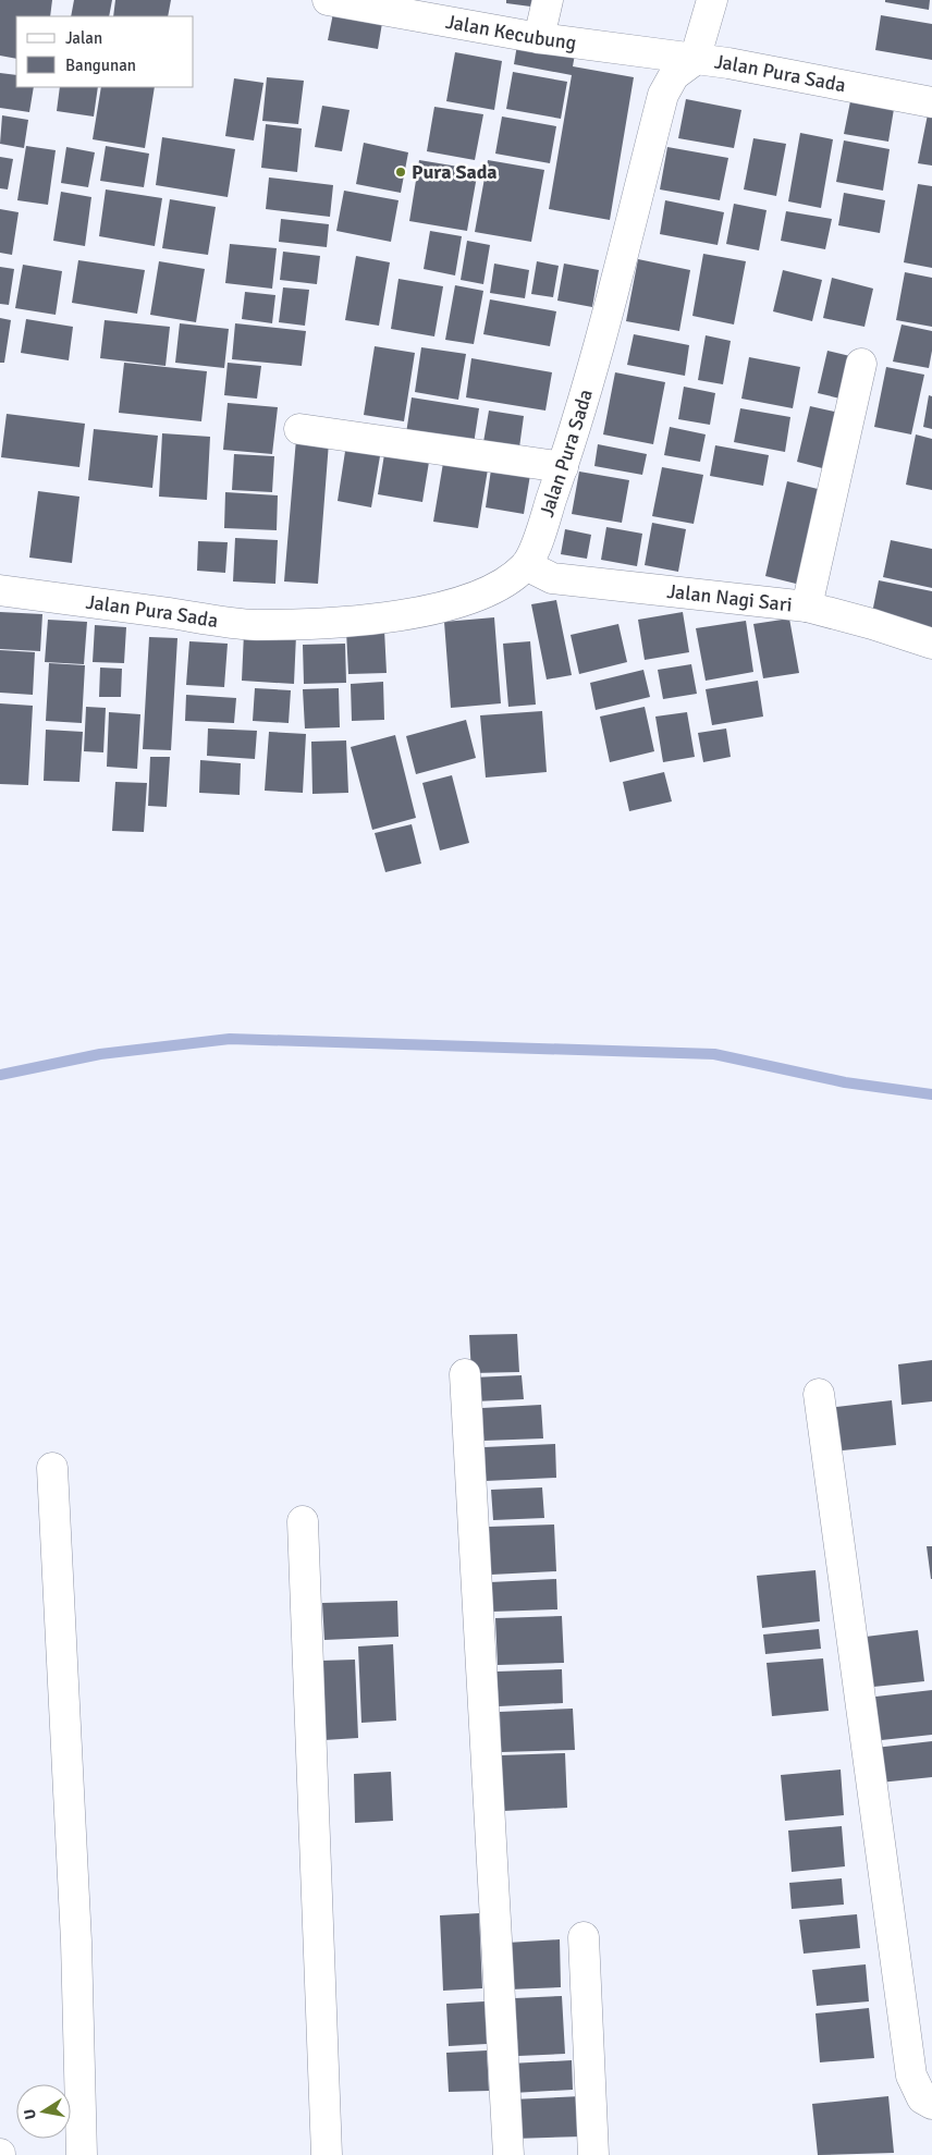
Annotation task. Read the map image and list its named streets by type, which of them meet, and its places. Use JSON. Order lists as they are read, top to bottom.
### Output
{
  "streets": {
    "street": ["Jalan Kecubung", "Jalan Pura Sada", "Jalan Nagi Sari"]
  },
  "crossings": [
    ["Jalan Kecubung", "Jalan Pura Sada"],
    ["Jalan Pura Sada", "Jalan Nagi Sari"]
  ],
  "places": ["Pura Sada"],
  "legend": ["Jalan", "Bangunan"],
  "north": "left"
}
